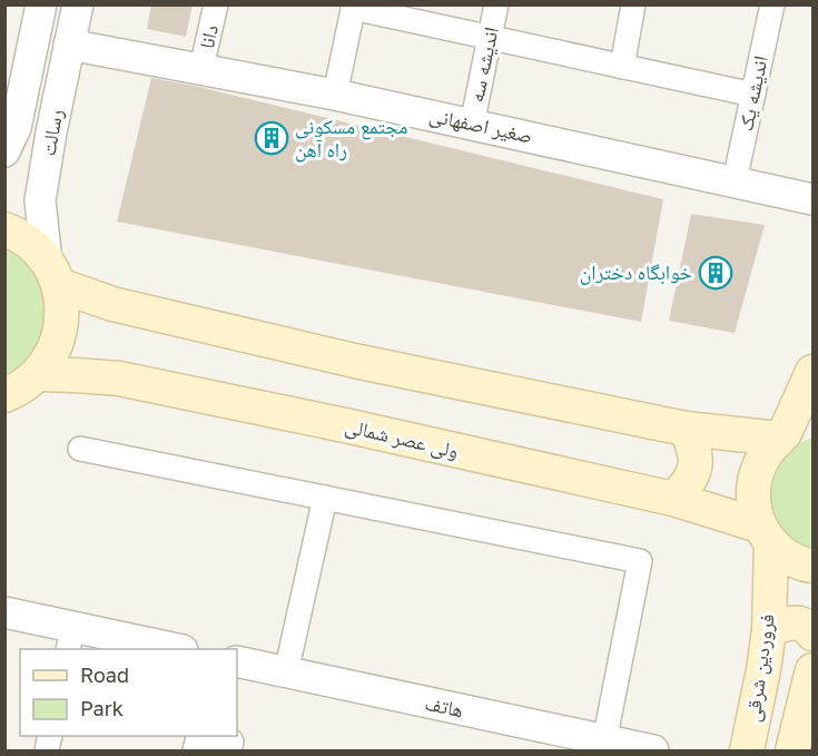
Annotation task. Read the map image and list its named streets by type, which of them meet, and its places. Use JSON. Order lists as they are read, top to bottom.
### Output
{
  "streets": {
    "main road": ["ولی عصر شمالی", "فروردین شرقی"],
    "street": [
      "دانا",
      "اندیشه سه",
      "اندیشه یک",
      "صغیر اصفهانی",
      "رسالت",
      "هاتف"
    ]
  },
  "crossings": [
    ["دانا", "صغیر اصفهانی"],
    ["اندیشه سه", "صغیر اصفهانی"],
    ["اندیشه یک", "صغیر اصفهانی"],
    ["صغیر اصفهانی", "رسالت"],
    ["ولی عصر شمالی", "فروردین شرقی"]
  ],
  "places": {
    "building": ["مجتمع مسکونی راه آهن", "خوابگاه دختران"]
  },
  "legend": ["Road", "Park"]
}
